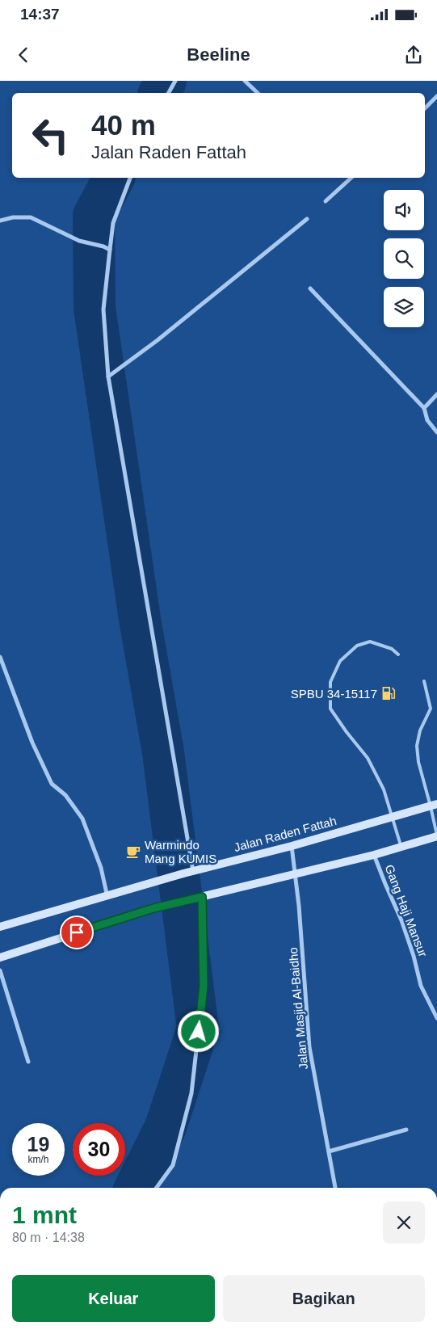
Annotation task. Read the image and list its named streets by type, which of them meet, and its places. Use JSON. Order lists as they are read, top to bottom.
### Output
{
  "streets": {
    "main road": ["Jalan Raden Fattah"],
    "street": ["Gang Haji Mansur", "Jalan Masjid Al-Baidho"]
  },
  "crossings": [
    ["Jalan Raden Fattah", "Jalan Masjid Al-Baidho"]
  ],
  "places": {
    "fuel station": ["SPBU 34-15117"],
    "cafe": ["Warmindo Mang KUMIS"]
  },
  "page": {
    "status": "14:37",
    "header": "Beeline",
    "turn": ["40 m", "Jalan Raden Fattah"],
    "speed": "19 km/h",
    "limit": "30",
    "heading": ["1 mnt", "80 m · 14:38"],
    "buttons": ["Keluar", "Bagikan"]
  }
}
